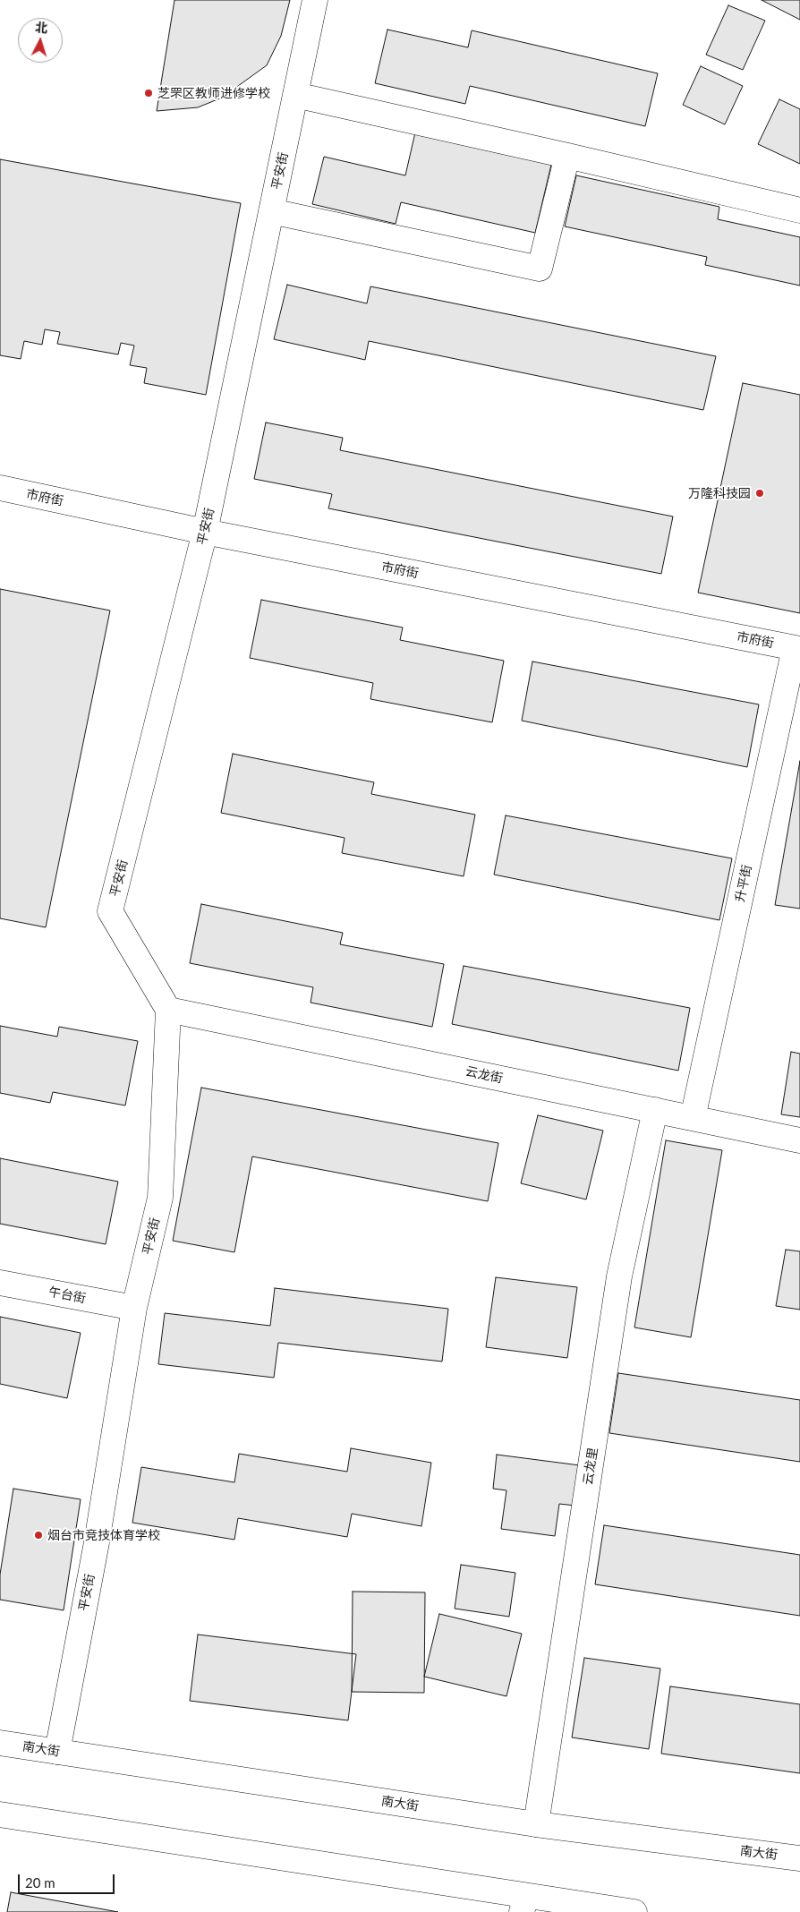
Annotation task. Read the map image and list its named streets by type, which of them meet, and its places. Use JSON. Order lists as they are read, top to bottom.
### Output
{
  "streets": {
    "street": [
      "平安街",
      "市府街",
      "升平街",
      "云龙街",
      "午台街",
      "云龙里",
      "南大街"
    ]
  },
  "crossings": [
    ["平安街", "市府街"],
    ["平安街", "云龙街"],
    ["平安街", "午台街"],
    ["平安街", "南大街"],
    ["市府街", "升平街"],
    ["升平街", "云龙街"],
    ["云龙街", "云龙里"],
    ["云龙里", "南大街"]
  ],
  "places": ["芝罘区教师进修学校", "万隆科技园", "烟台市竞技体育学校"],
  "scale_bar": "20 m",
  "north": "top"
}
